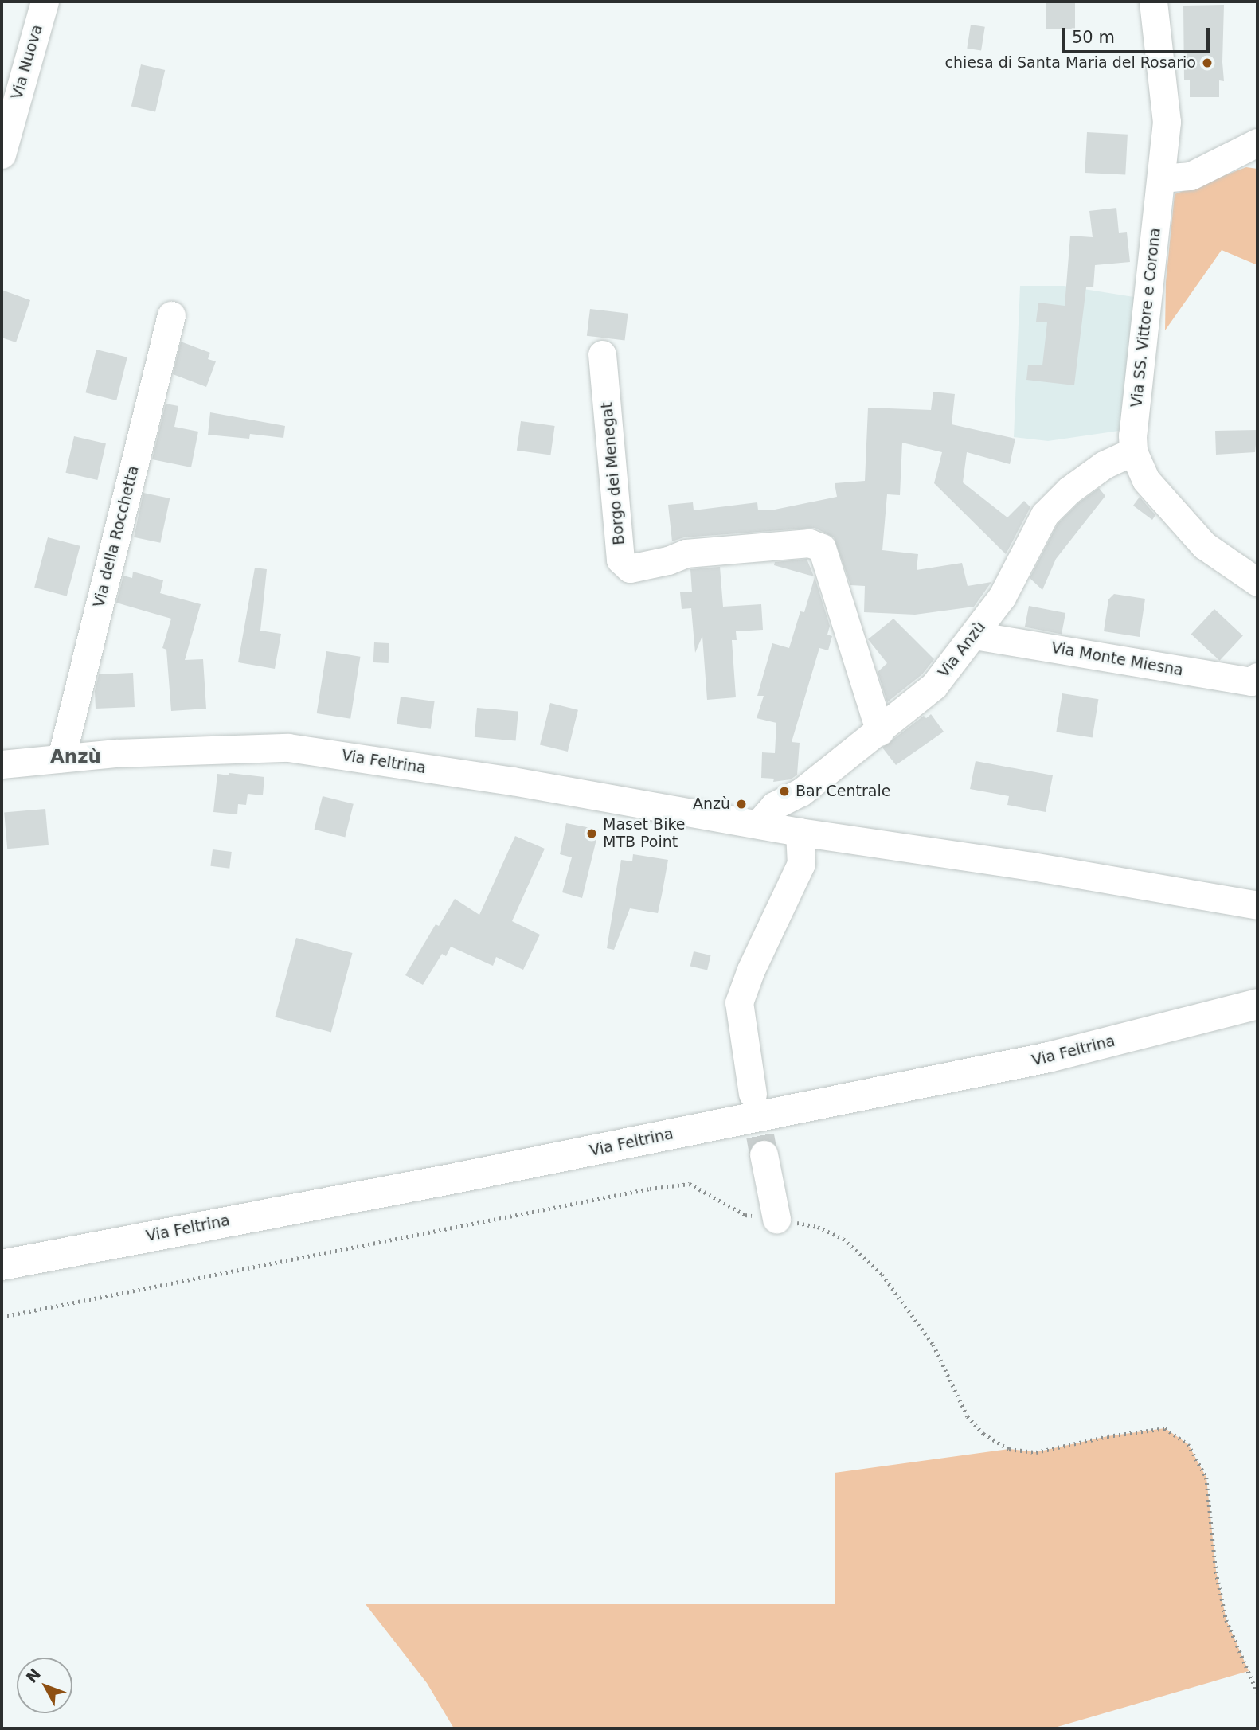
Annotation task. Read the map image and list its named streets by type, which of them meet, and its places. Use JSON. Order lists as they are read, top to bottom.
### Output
{
  "streets": {
    "main road": ["Via Feltrina"],
    "street": [
      "Via Nuova",
      "Via SS. Vittore e Corona",
      "Borgo dei Menegat",
      "Via della Rocchetta",
      "Via Anzù",
      "Via Monte Miesna"
    ]
  },
  "crossings": [
    ["Via SS. Vittore e Corona", "Via Anzù"],
    ["Borgo dei Menegat", "Via Anzù"],
    ["Via della Rocchetta", "Via Feltrina"],
    ["Via Anzù", "Via Monte Miesna"],
    ["Via Anzù", "Via Feltrina"]
  ],
  "districts": ["Anzù"],
  "places": [
    "chiesa di Santa Maria del Rosario",
    "Bar Centrale",
    "Anzù",
    "Maset Bike MTB Point"
  ],
  "scale_bar": "50 m",
  "north": "top left"
}
